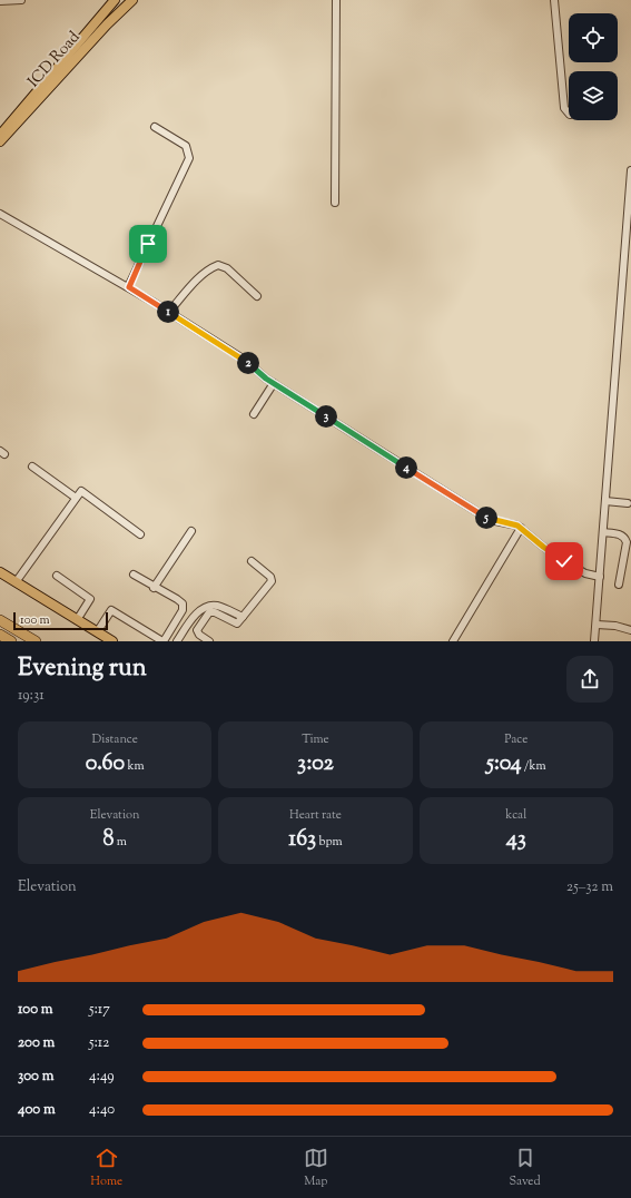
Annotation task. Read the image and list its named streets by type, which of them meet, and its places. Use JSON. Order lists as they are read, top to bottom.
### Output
{
  "streets": {
    "main road": ["ICD Road"]
  },
  "scale_bar": "100 m",
  "page": {
    "pins": [
      "1",
      "2",
      "3",
      "4",
      "5"
    ],
    "scale": "100 m",
    "heading": ["Evening run", "19:31"],
    "stats": [
      ["Distance", "0.60 km"],
      ["Time", "3:02"],
      ["Pace", "5:04 /km"],
      ["Elevation", "8 m"],
      ["Heart rate", "163 bpm"],
      ["kcal", "43"]
    ],
    "chart": ["Elevation", "25–32 m"],
    "list": [
      {
        "name": "100 m",
        "note": "5:17"
      },
      {
        "name": "200 m",
        "note": "5:12"
      },
      {
        "name": "300 m",
        "note": "4:49"
      },
      {
        "name": "400 m",
        "note": "4:40"
      }
    ],
    "tabs": ["Home", "Map", "Saved"]
  }
}
